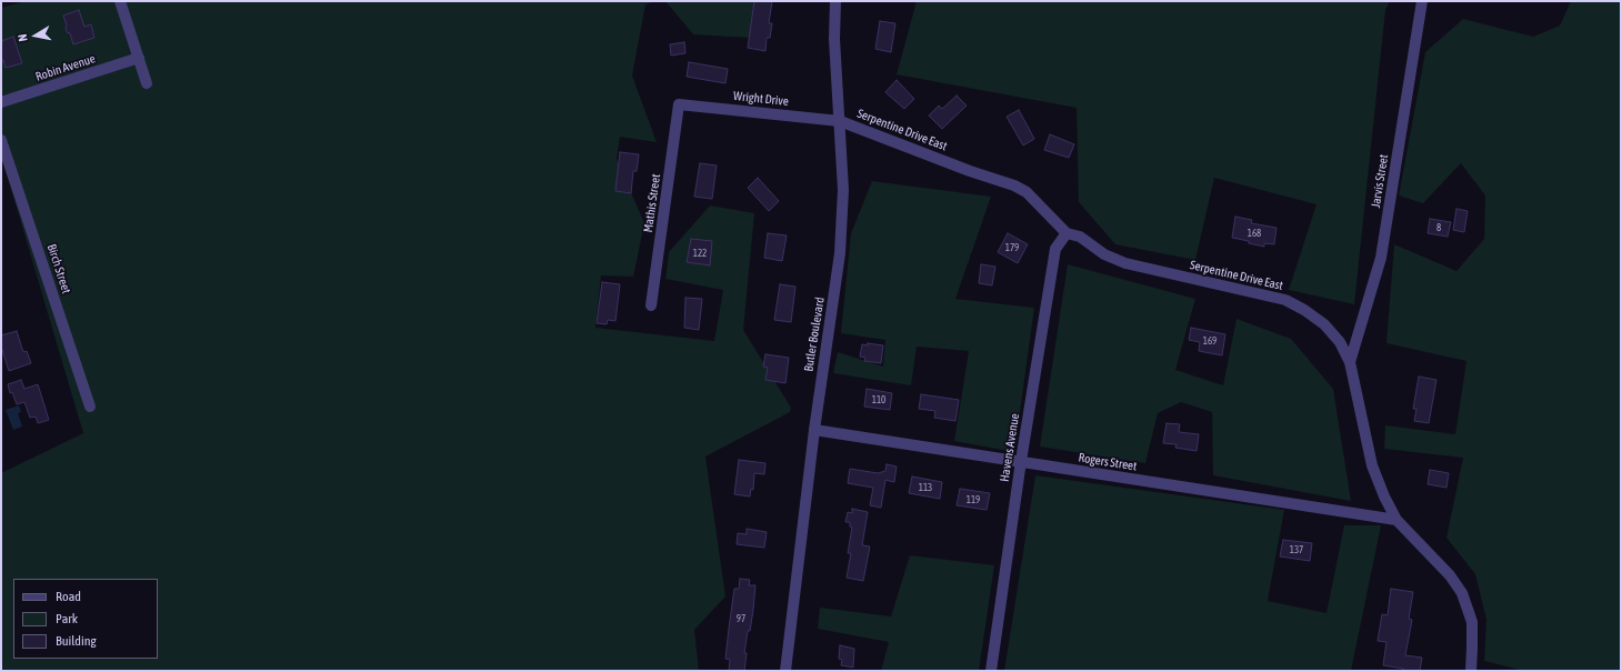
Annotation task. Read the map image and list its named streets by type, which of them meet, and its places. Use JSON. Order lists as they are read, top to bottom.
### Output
{
  "streets": {
    "street": [
      "Robin Avenue",
      "Wright Drive",
      "Serpentine Drive East",
      "Jarvis Street",
      "Mathis Street",
      "Birch Street",
      "Butler Boulevard",
      "Havens Avenue",
      "Rogers Street"
    ]
  },
  "crossings": [
    ["Wright Drive", "Serpentine Drive East"],
    ["Wright Drive", "Mathis Street"],
    ["Wright Drive", "Butler Boulevard"],
    ["Serpentine Drive East", "Jarvis Street"],
    ["Serpentine Drive East", "Butler Boulevard"],
    ["Serpentine Drive East", "Havens Avenue"],
    ["Serpentine Drive East", "Rogers Street"],
    ["Butler Boulevard", "Rogers Street"],
    ["Havens Avenue", "Rogers Street"]
  ],
  "house_numbers": [
    "8",
    "168",
    "179",
    "122",
    "169",
    "110",
    "113",
    "119",
    "137",
    "97"
  ],
  "legend": ["Road", "Park", "Building"],
  "north": "left"
}
